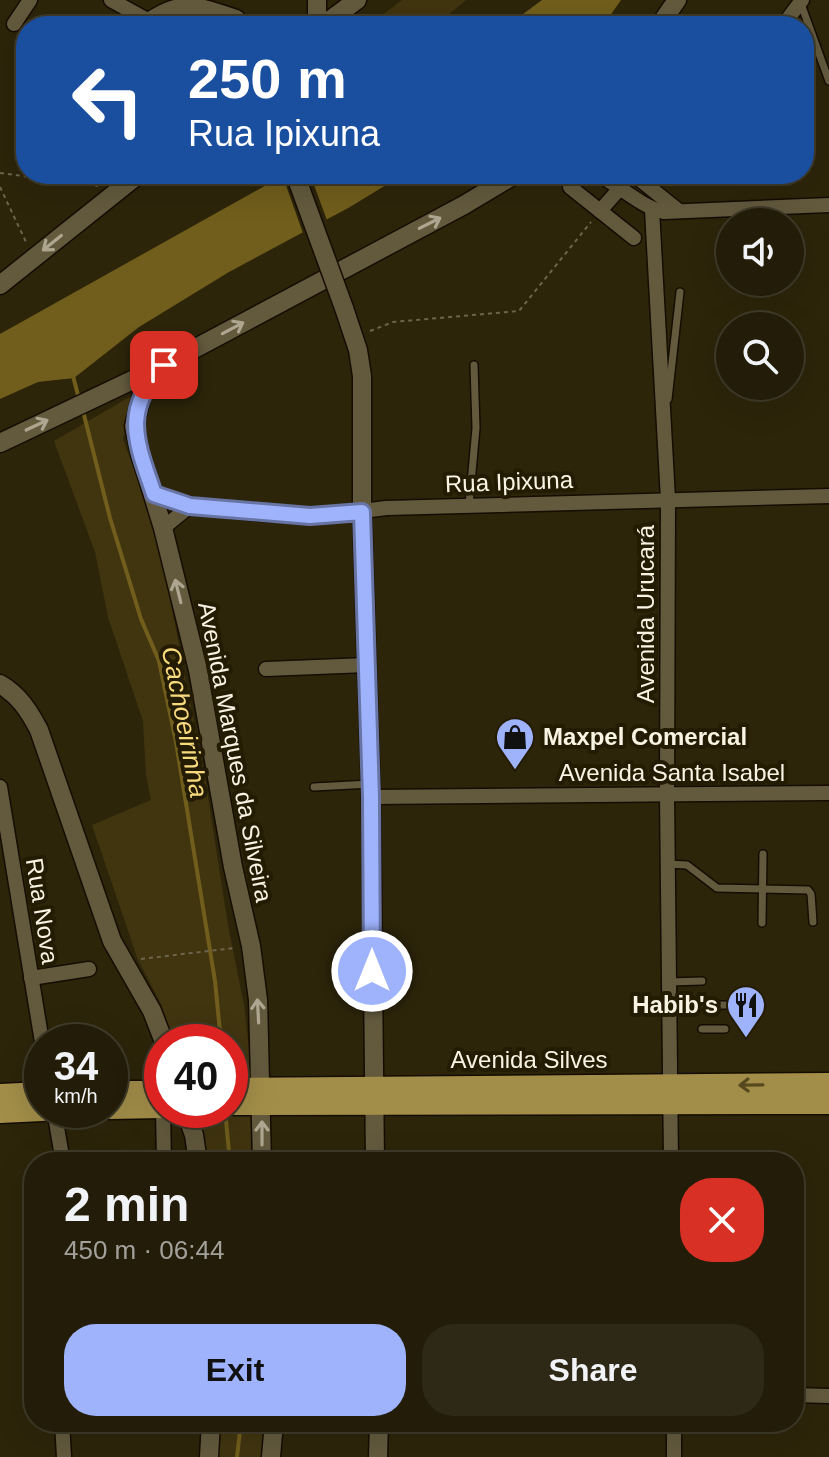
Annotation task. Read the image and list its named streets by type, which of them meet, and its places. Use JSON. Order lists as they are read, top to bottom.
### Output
{
  "streets": {
    "main road": ["Avenida Silves"],
    "street": [
      "Rua Ipixuna",
      "Avenida Urucará",
      "Avenida Marques da Silveira",
      "Avenida Santa Isabel",
      "Rua Nova"
    ]
  },
  "crossings": [
    ["Rua Ipixuna", "Avenida Urucará"],
    ["Rua Ipixuna", "Avenida Marques da Silveira"],
    ["Avenida Urucará", "Avenida Santa Isabel"],
    ["Avenida Urucará", "Avenida Silves"]
  ],
  "water": ["Cachoeirinha"],
  "places": {
    "shop": ["Maxpel Comercial"],
    "restaurant": ["Habib's"]
  },
  "page": {
    "turn": ["250 m", "Rua Ipixuna"],
    "speed": "34 km/h",
    "limit": "40",
    "heading": ["2 min", "450 m · 06:44"],
    "buttons": ["Exit", "Share"]
  }
}
